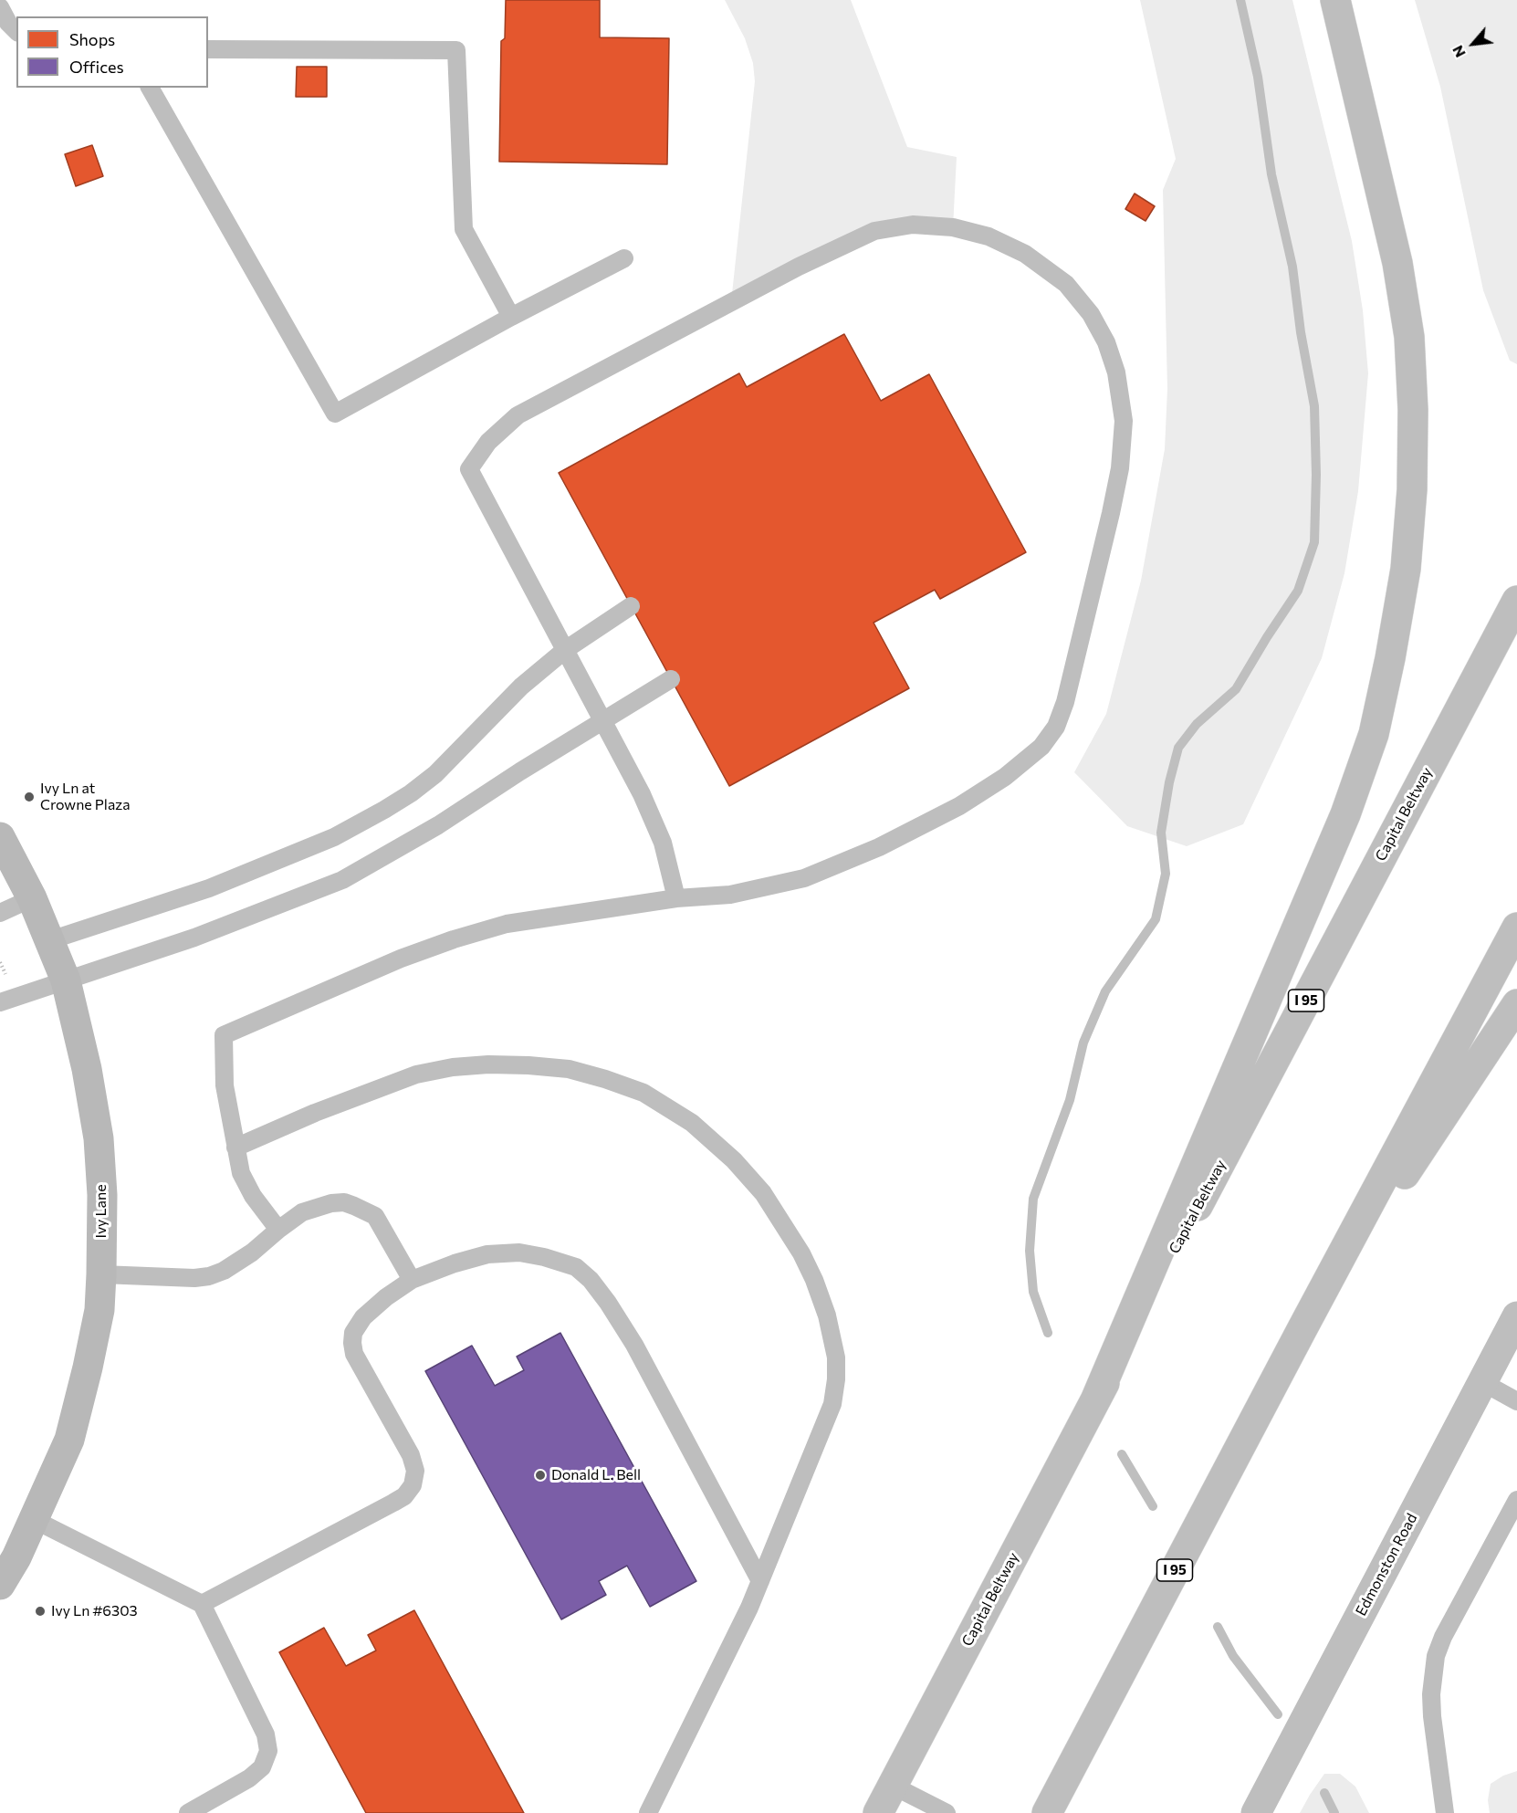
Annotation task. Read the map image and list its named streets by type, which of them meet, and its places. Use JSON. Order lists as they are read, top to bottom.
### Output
{
  "streets": {
    "main road": ["Capital Beltway", "I 95", "Edmonston Road"],
    "street": ["Ivy Lane"]
  },
  "places": ["Ivy Ln at Crowne Plaza", "Donald L. Bell", "Ivy Ln #6303"],
  "legend": ["Shops", "Offices"],
  "north": "bottom left"
}
